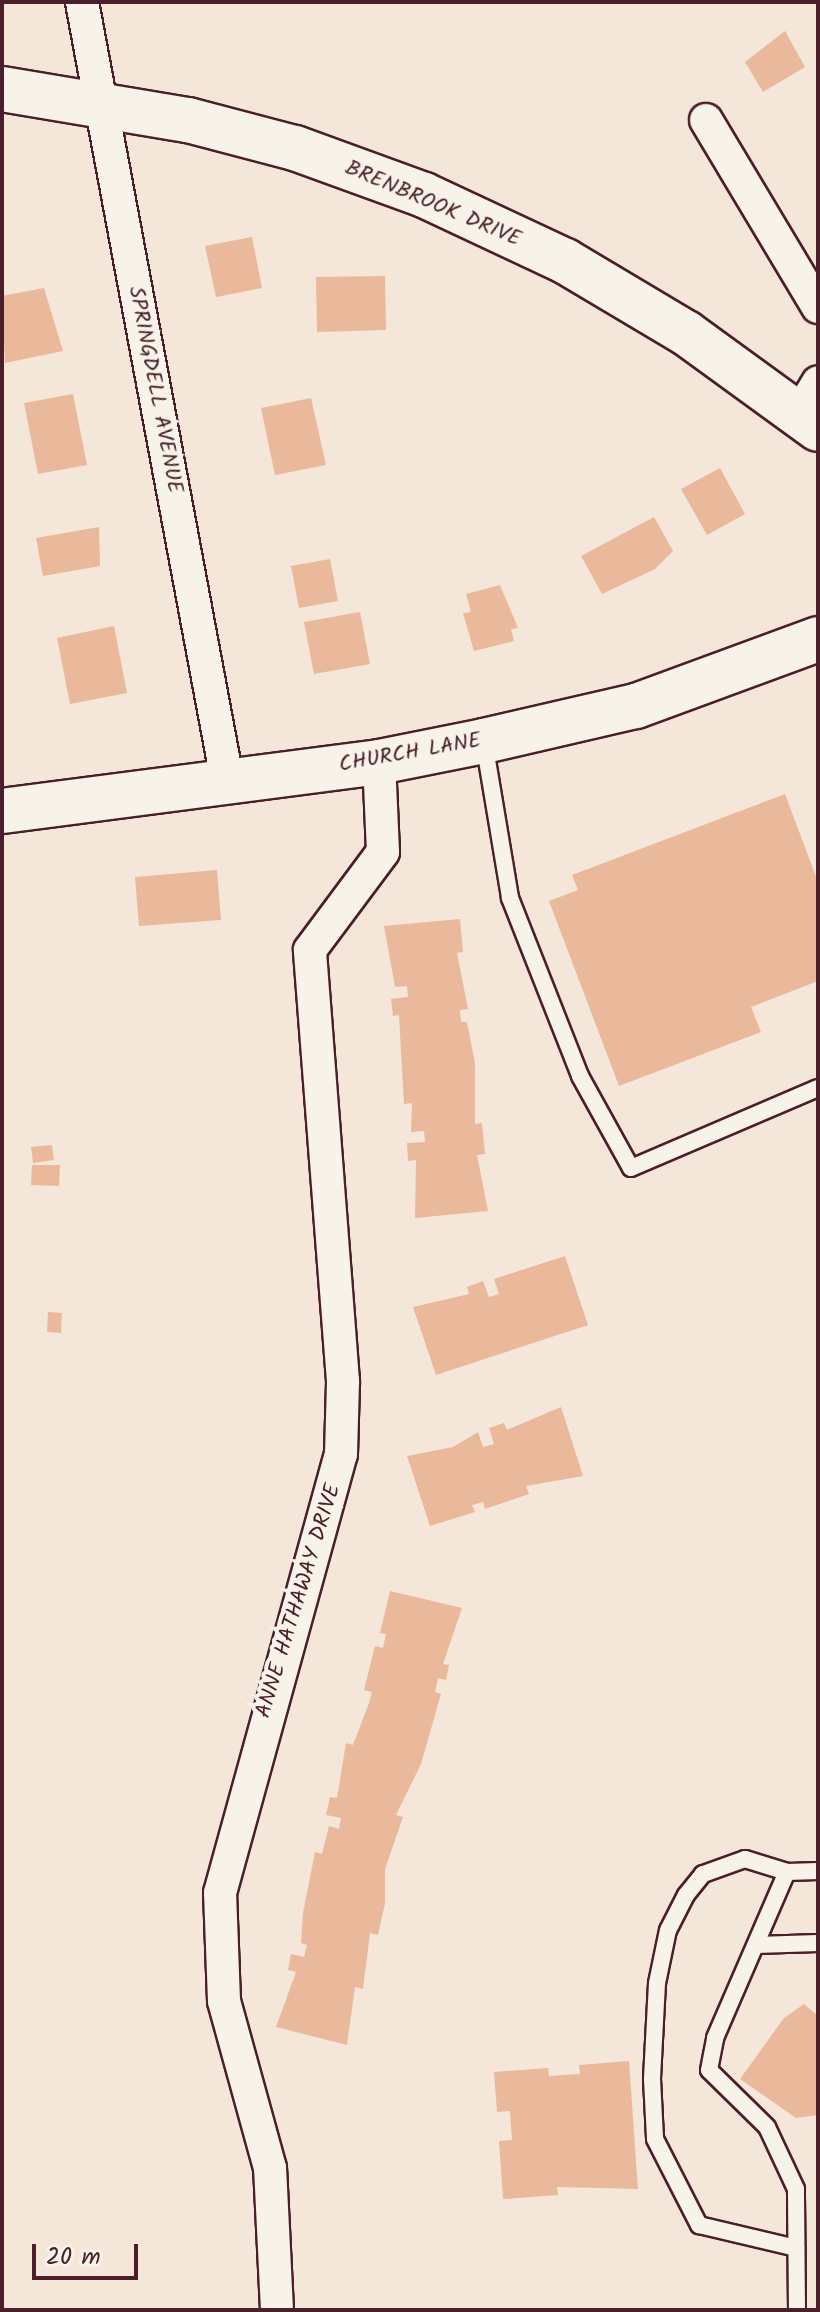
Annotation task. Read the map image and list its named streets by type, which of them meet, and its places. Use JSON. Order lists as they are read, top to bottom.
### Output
{
  "streets": {
    "main road": ["BRENBROOK DRIVE", "CHURCH LANE"],
    "street": ["SPRINGDELL AVENUE", "ANNE HATHAWAY DRIVE"]
  },
  "crossings": [
    ["BRENBROOK DRIVE", "SPRINGDELL AVENUE"],
    ["SPRINGDELL AVENUE", "CHURCH LANE"],
    ["CHURCH LANE", "ANNE HATHAWAY DRIVE"]
  ],
  "scale_bar": "20 m"
}
